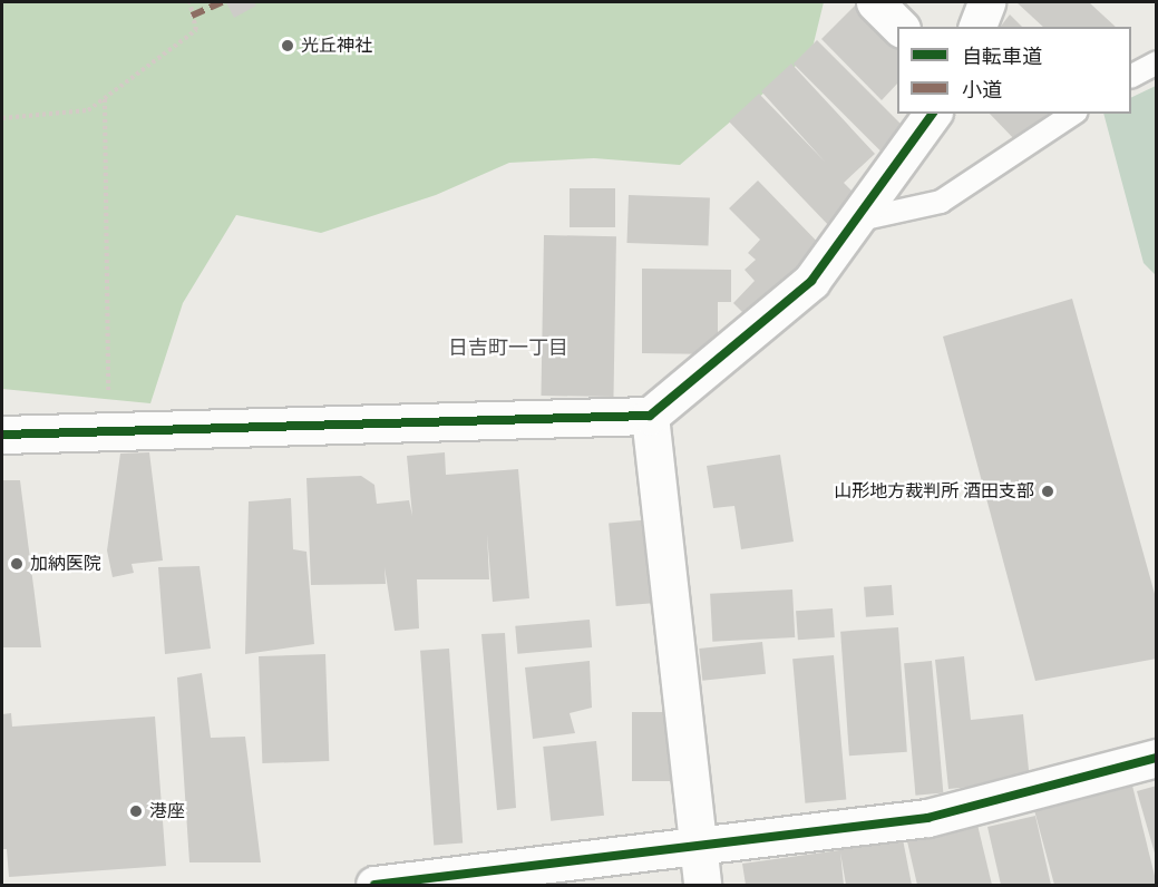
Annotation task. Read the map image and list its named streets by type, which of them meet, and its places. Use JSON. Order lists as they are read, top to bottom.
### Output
{
  "districts": ["日吉町一丁目"],
  "places": [
    "光丘神社",
    "山形地方裁判所 酒田支部",
    "加納医院",
    "港座"
  ],
  "legend": ["自転車道", "小道"]
}
